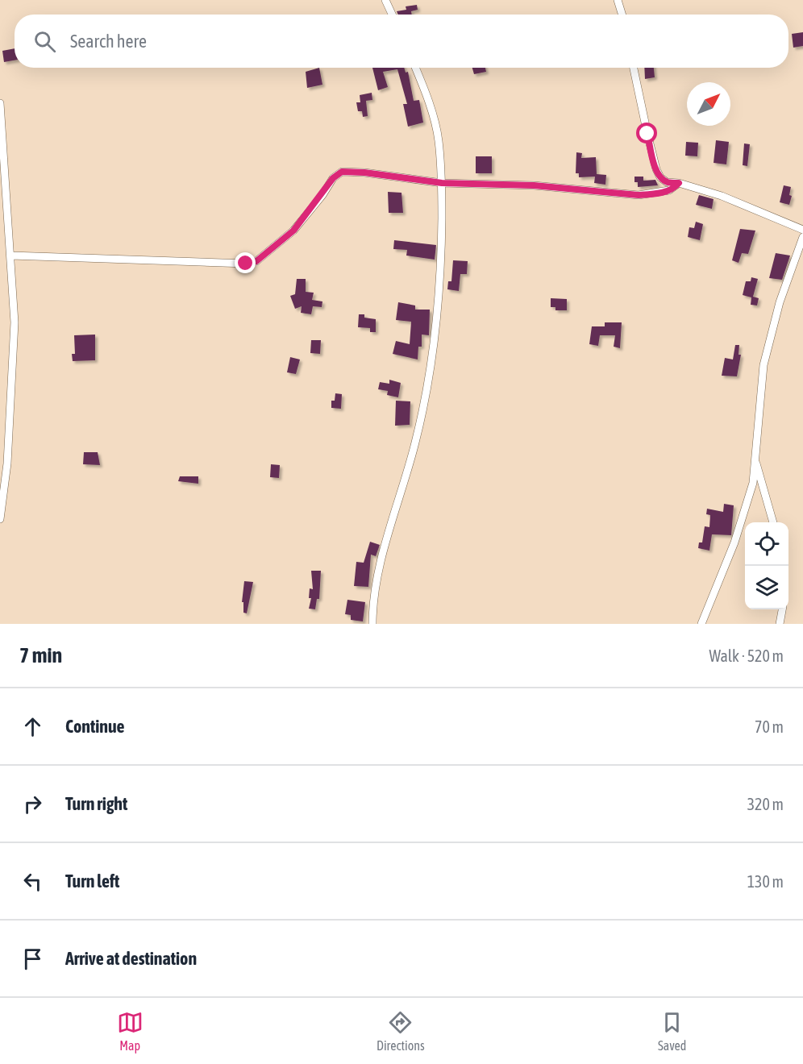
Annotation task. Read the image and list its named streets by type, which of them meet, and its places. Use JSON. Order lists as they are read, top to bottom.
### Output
{
  "north": "top right",
  "page": {
    "search": "Search here",
    "heading": ["7 min", "Walk · 520 m"],
    "list": [
      ["Continue", "70 m"],
      ["Turn right", "320 m"],
      ["Turn left", "130 m"],
      "Arrive at destination"
    ],
    "nav": ["Map", "Directions", "Saved"]
  }
}
